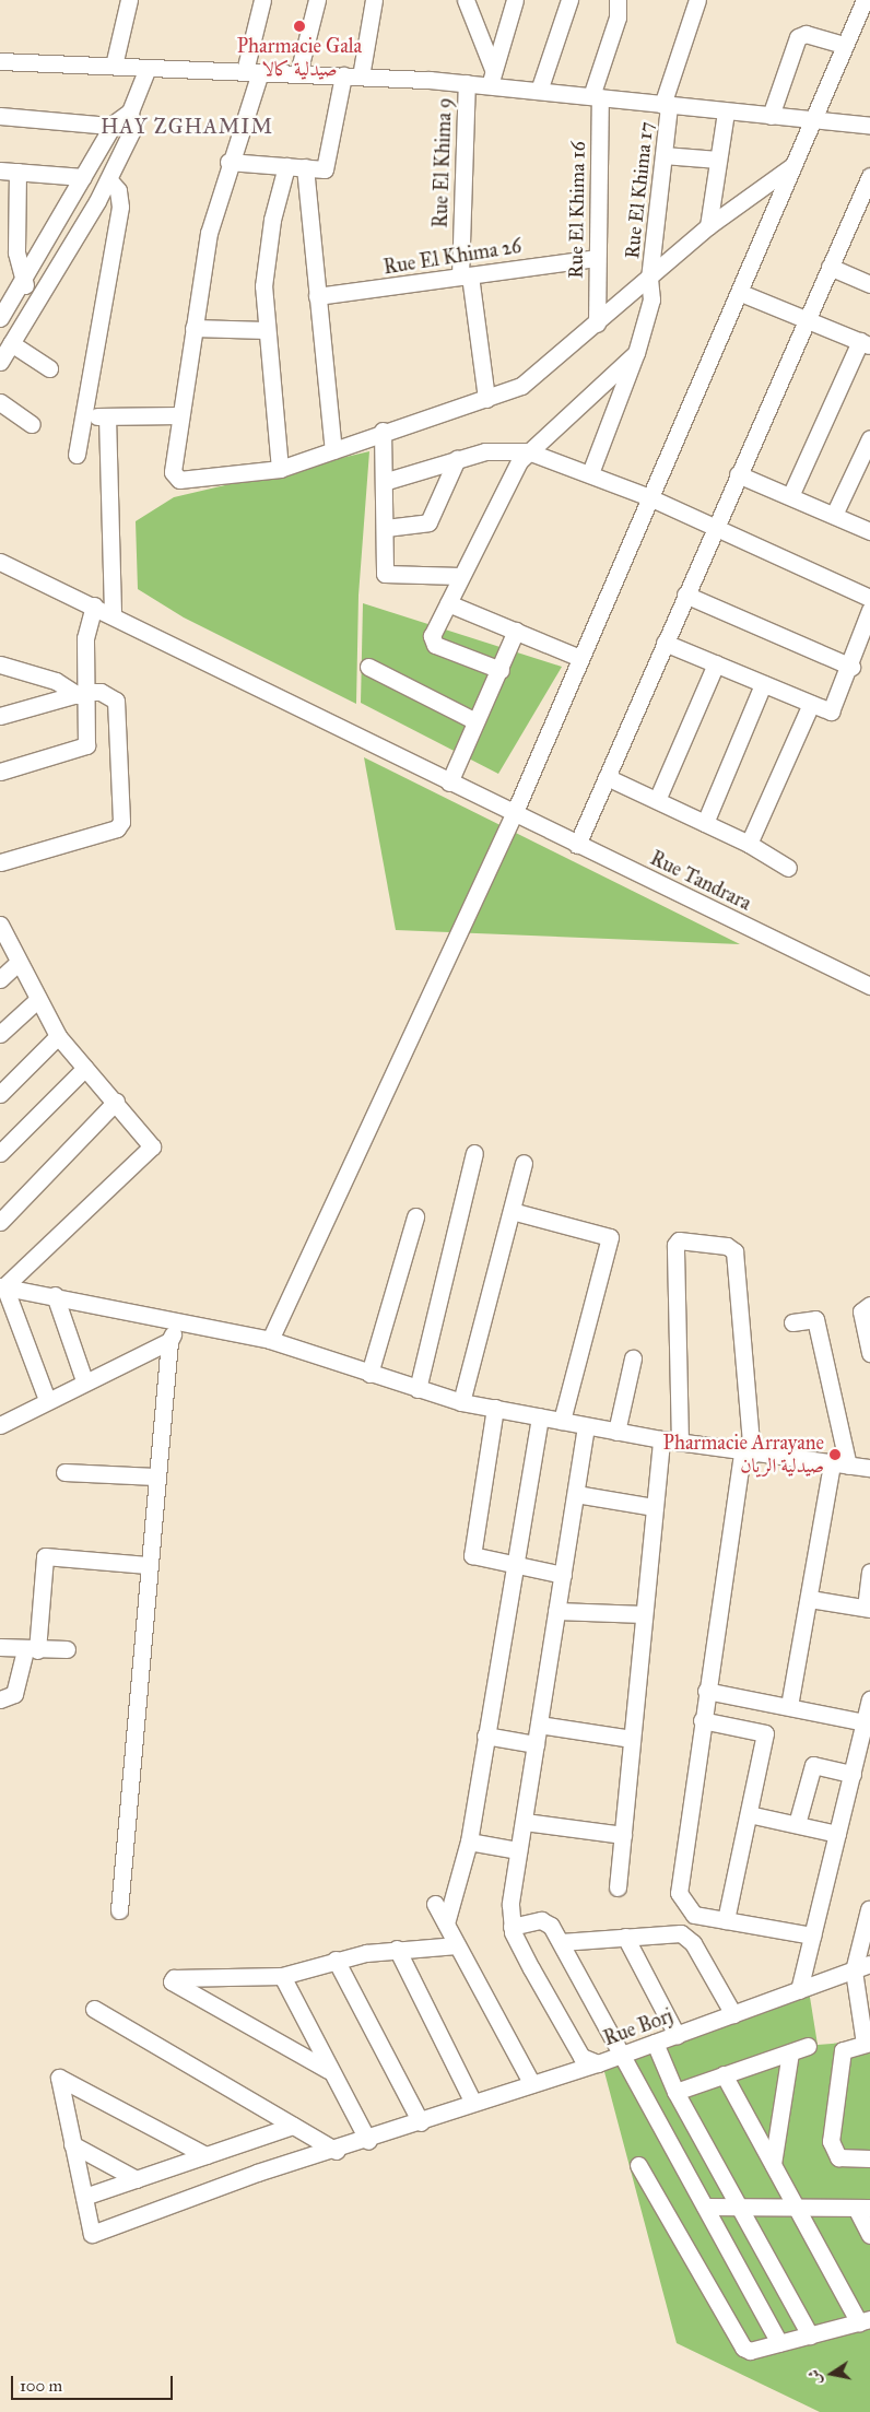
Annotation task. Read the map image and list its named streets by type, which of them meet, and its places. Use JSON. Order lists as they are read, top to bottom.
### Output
{
  "streets": {
    "street": [
      "Rue El Khima 9",
      "Rue El Khima 17",
      "Rue El Khima 16",
      "Rue El Khima 26",
      "Rue Tandrara",
      "Rue Borj"
    ]
  },
  "crossings": [
    ["Rue El Khima 9", "Rue El Khima 26"],
    ["Rue El Khima 16", "Rue El Khima 26"]
  ],
  "districts": ["HAY ZGHAMIM"],
  "places": ["Pharmacie Gala صيدلية كالا", "Pharmacie Arrayane صيدلية الريان"],
  "scale_bar": "100 m",
  "north": "left"
}
